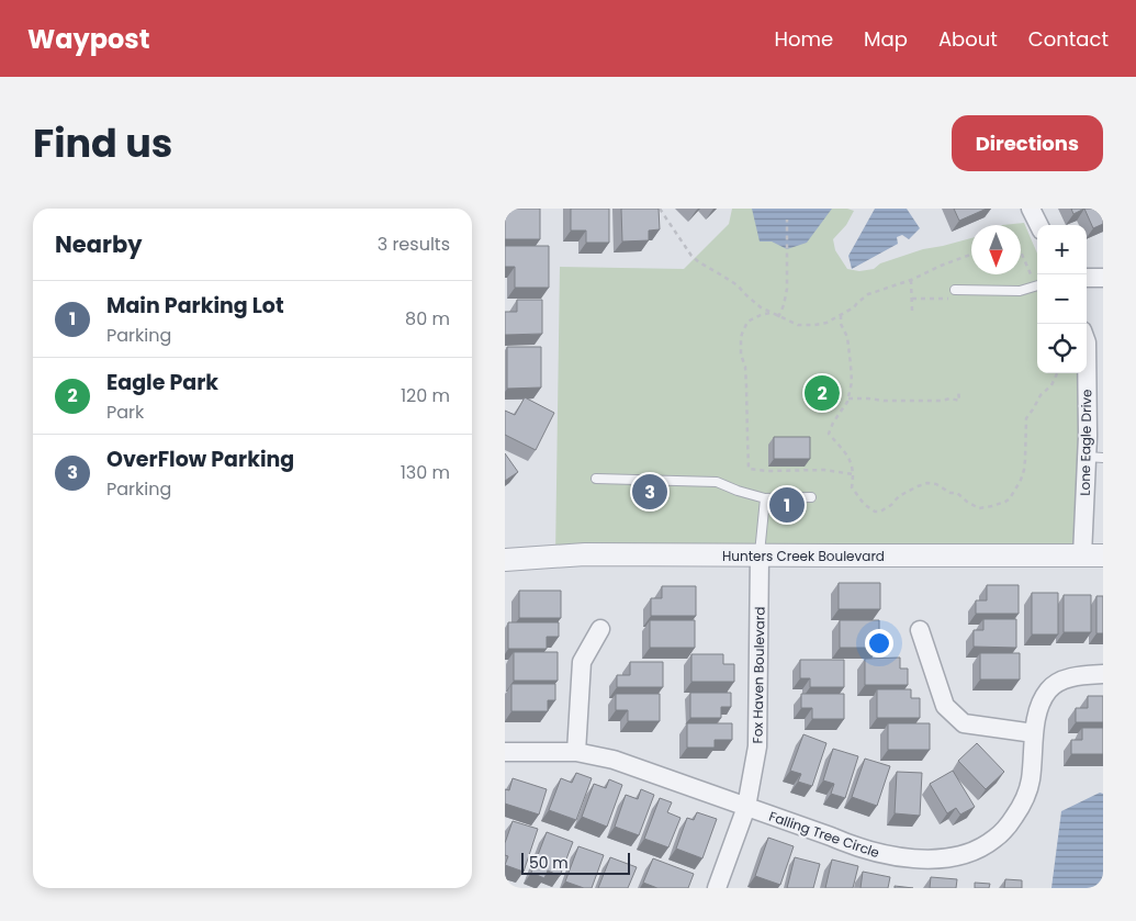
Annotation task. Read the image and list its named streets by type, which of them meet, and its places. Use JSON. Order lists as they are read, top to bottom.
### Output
{
  "streets": {
    "street": [
      "Lone Eagle Drive",
      "Hunters Creek Boulevard",
      "Fox Haven Boulevard",
      "Falling Tree Circle"
    ]
  },
  "crossings": [
    ["Lone Eagle Drive", "Hunters Creek Boulevard"],
    ["Hunters Creek Boulevard", "Fox Haven Boulevard"],
    ["Fox Haven Boulevard", "Falling Tree Circle"]
  ],
  "scale_bar": "50 m",
  "north": "bottom",
  "page": {
    "header": "Waypost",
    "nav": [
      "Home",
      "Map",
      "About",
      "Contact"
    ],
    "title": "Find us",
    "buttons": "Directions",
    "heading": ["Nearby", "3 results"],
    "map_buttons": ["+", "−"],
    "list": [
      {
        "mark": "1",
        "name": "Main Parking Lot",
        "note": "Parking",
        "value": "80 m"
      },
      {
        "mark": "2",
        "name": "Eagle Park",
        "note": "Park",
        "value": "120 m"
      },
      {
        "mark": "3",
        "name": "OverFlow Parking",
        "note": "Parking",
        "value": "130 m"
      }
    ],
    "pins": ["2", "3", "1"],
    "scale": "50 m"
  }
}
